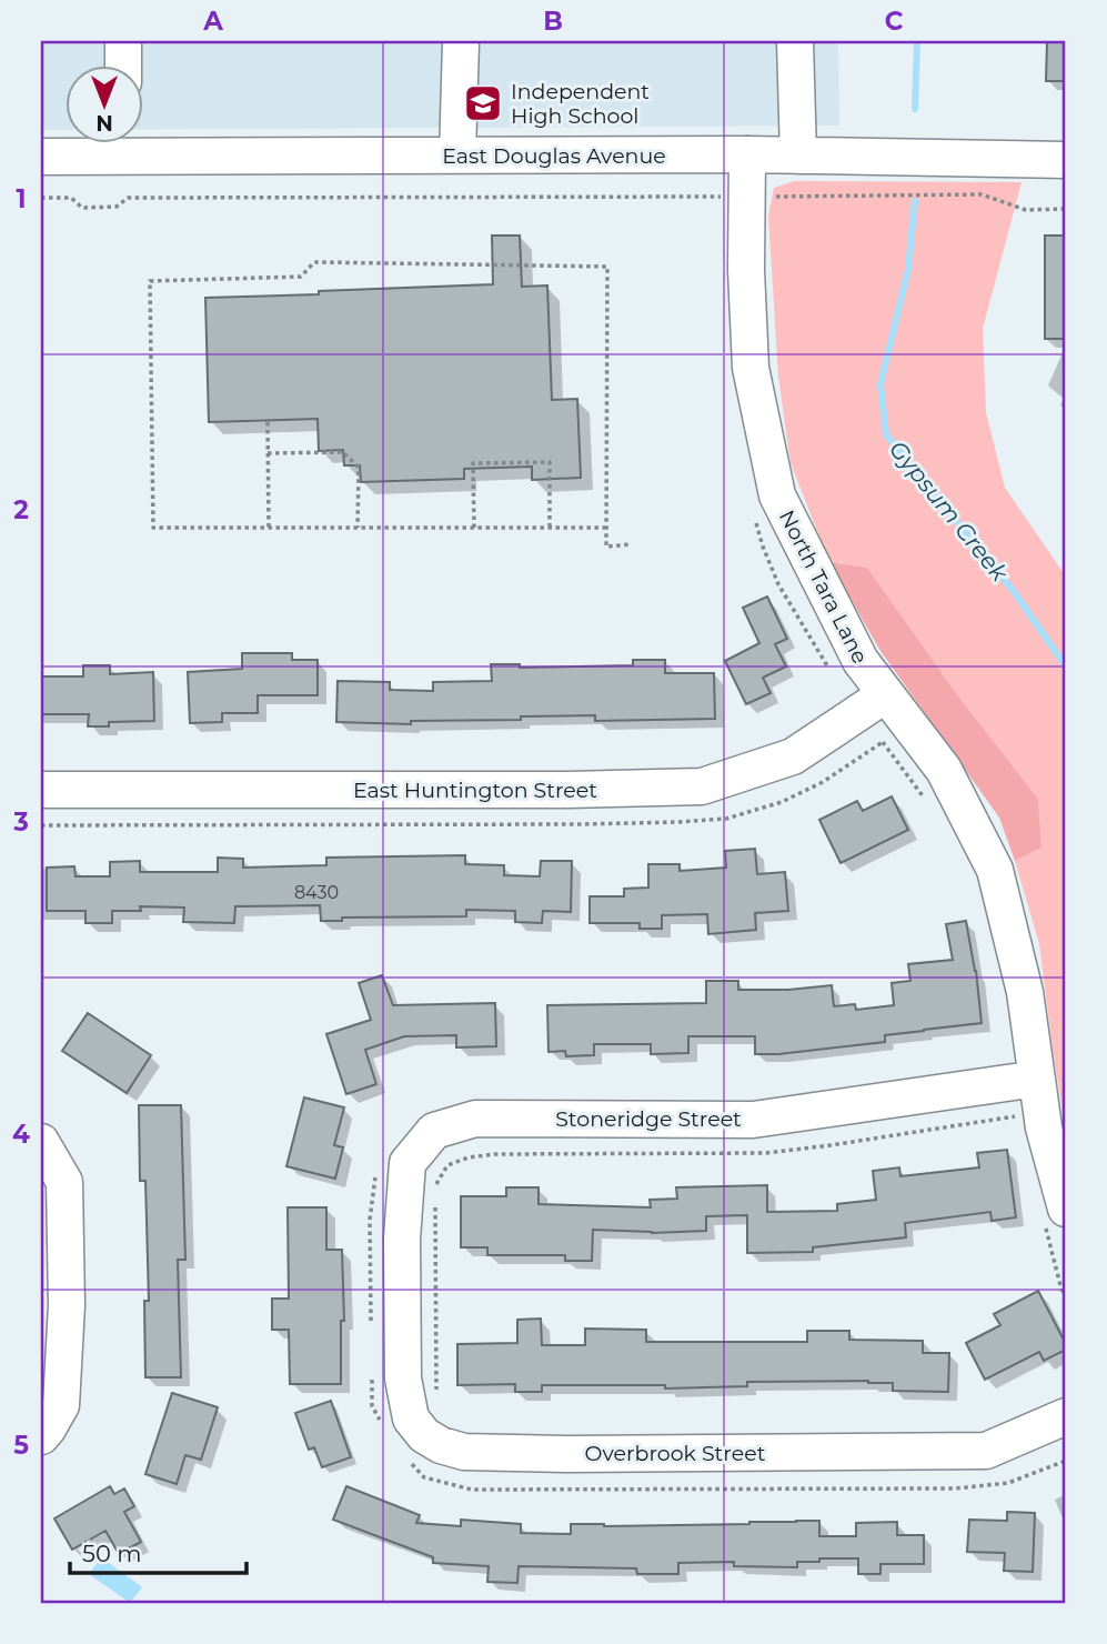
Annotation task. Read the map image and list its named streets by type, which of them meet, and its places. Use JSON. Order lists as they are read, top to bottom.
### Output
{
  "streets": {
    "street": [
      "East Douglas Avenue",
      "North Tara Lane",
      "East Huntington Street",
      "Stoneridge Street",
      "Overbrook Street"
    ]
  },
  "crossings": [
    ["East Douglas Avenue", "North Tara Lane"],
    ["North Tara Lane", "East Huntington Street"],
    ["North Tara Lane", "Stoneridge Street"],
    ["Stoneridge Street", "Overbrook Street"]
  ],
  "water": ["Gypsum Creek"],
  "places": {
    "school or university": ["Independent High School"]
  },
  "house_numbers": ["8430"],
  "scale_bar": "50 m",
  "north": "bottom",
  "grid": {
    "columns": ["A", "B", "C"],
    "rows": [
      "1",
      "2",
      "3",
      "4",
      "5"
    ]
  }
}
